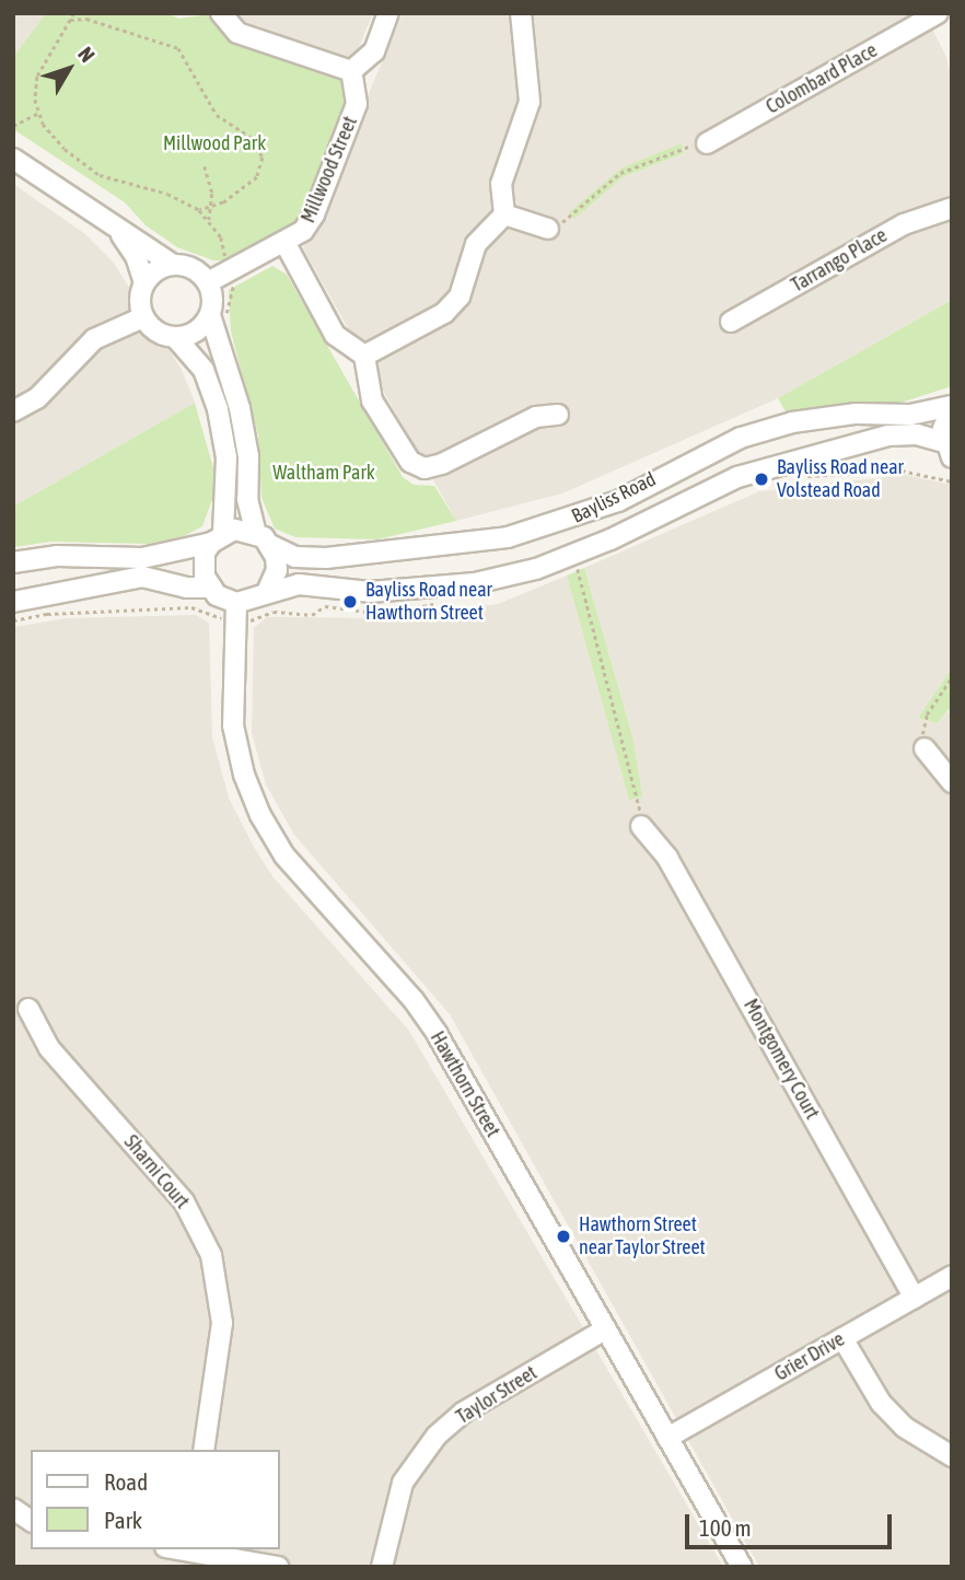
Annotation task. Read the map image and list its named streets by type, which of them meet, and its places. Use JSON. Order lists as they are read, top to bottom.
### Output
{
  "streets": {
    "street": [
      "Colombard Place",
      "Millwood Street",
      "Tarrango Place",
      "Bayliss Road",
      "Montgomery Court",
      "Hawthorn Street",
      "Sharni Court",
      "Grier Drive",
      "Taylor Street"
    ]
  },
  "crossings": [
    ["Bayliss Road", "Hawthorn Street"],
    ["Montgomery Court", "Grier Drive"],
    ["Hawthorn Street", "Grier Drive"],
    ["Hawthorn Street", "Taylor Street"]
  ],
  "parks": ["Millwood Park", "Waltham Park"],
  "places": ["Bayliss Road near Volstead Road", "Bayliss Road near Hawthorn Street", "Hawthorn Street near Taylor Street"],
  "legend": ["Road", "Park"],
  "scale_bar": "100 m",
  "north": "top right"
}
